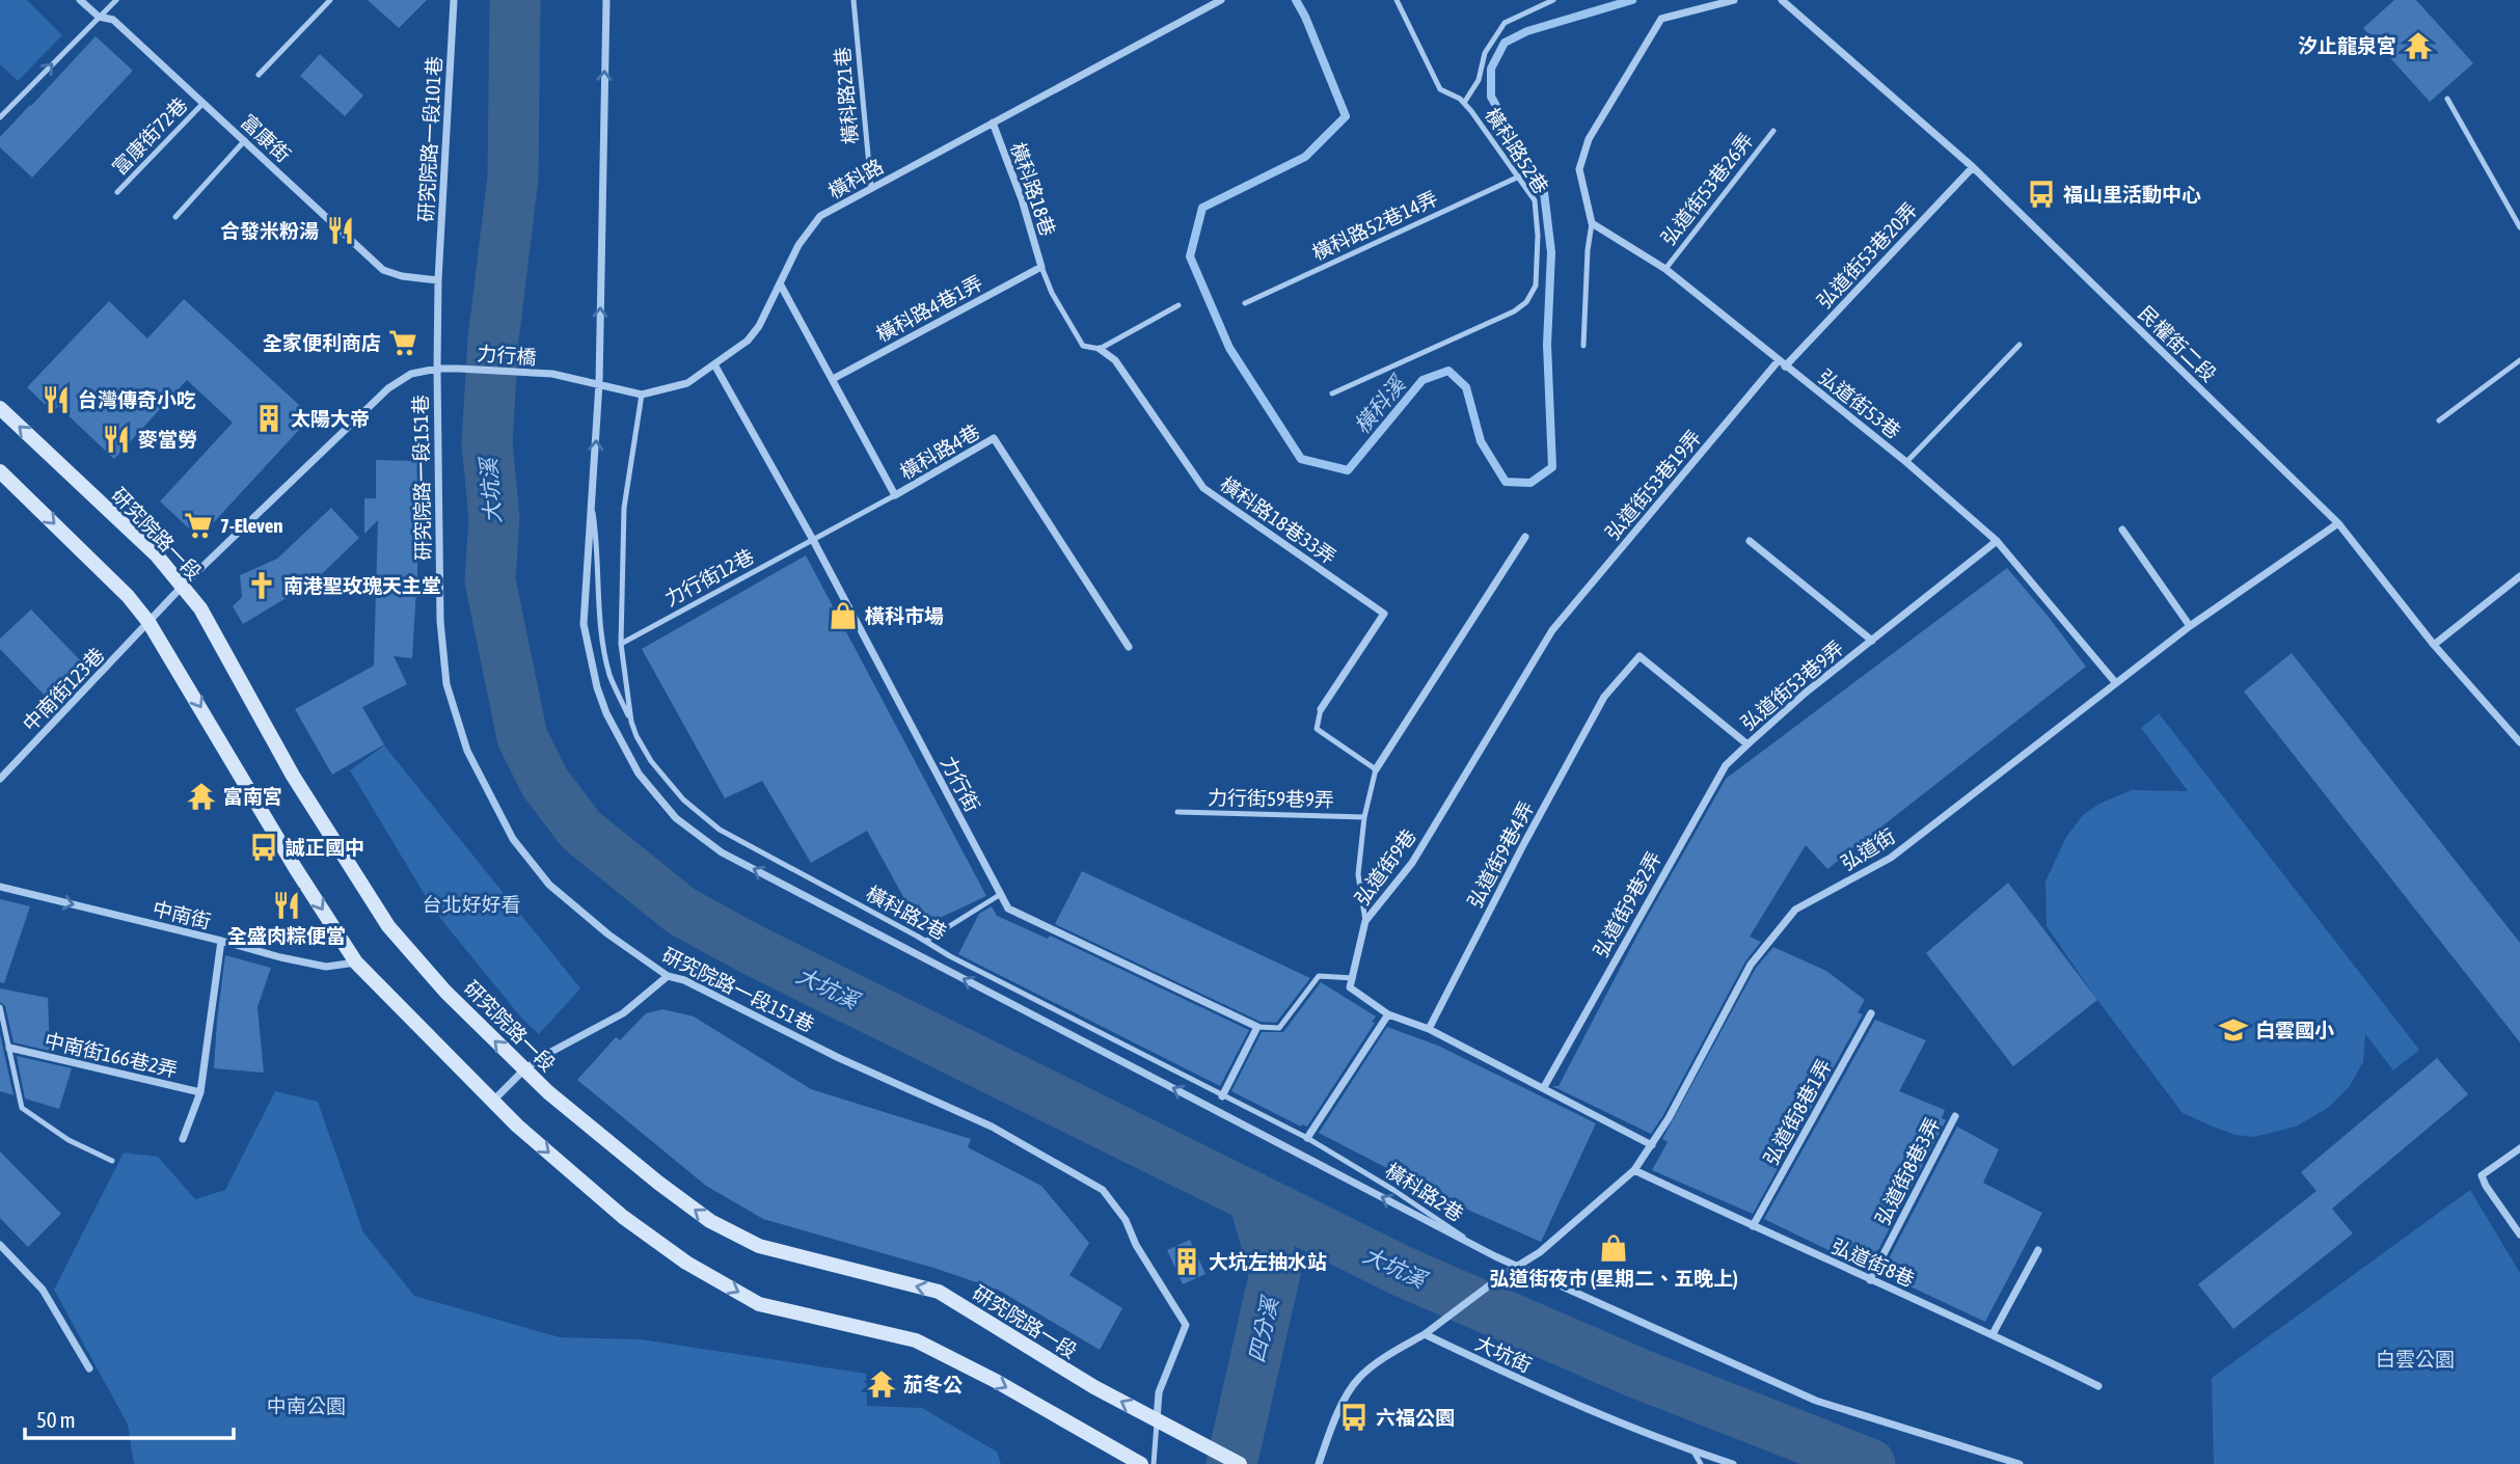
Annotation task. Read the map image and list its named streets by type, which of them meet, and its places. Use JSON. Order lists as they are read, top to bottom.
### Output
{
  "streets": {
    "main road": ["研究院路一段"],
    "street": [
      "富康街",
      "研究院路一段101巷",
      "橫科路",
      "橫科路18巷",
      "弘道街53巷20弄",
      "橫科路4巷1弄",
      "民權街二段",
      "力行橋",
      "弘道街53巷",
      "橫科路4巷",
      "研究院路一段151巷",
      "弘道街53巷19弄",
      "橫科路18巷33弄",
      "弘道街53巷9弄",
      "中南街123巷",
      "力行街",
      "弘道街",
      "弘道街9巷4弄",
      "弘道街9巷",
      "弘道街9巷2弄",
      "中南街",
      "中南街166巷2弄",
      "弘道街8巷1弄",
      "弘道街8巷3弄",
      "弘道街8巷",
      "大坑街"
    ],
    "lane": [
      "橫科路21巷",
      "富康街72巷",
      "橫科路52巷",
      "弘道街53巷26弄",
      "橫科路52巷14弄",
      "力行街12巷",
      "力行街59巷9弄",
      "橫科路2巷"
    ]
  },
  "crossings": [
    ["橫科路21巷", "橫科路"],
    ["富康街72巷", "富康街"],
    ["富康街", "研究院路一段101巷"],
    ["富康街", "研究院路一段151巷"],
    ["研究院路一段101巷", "研究院路一段151巷"],
    ["橫科路52巷", "橫科路52巷14弄"],
    ["橫科路", "橫科路18巷"],
    ["橫科路", "力行橋"],
    ["橫科路", "橫科路4巷"],
    ["橫科路", "力行街"],
    ["橫科路", "橫科路2巷"],
    ["橫科路18巷", "橫科路4巷1弄"],
    ["弘道街53巷26弄", "弘道街53巷"],
    ["弘道街53巷20弄", "民權街二段"],
    ["弘道街53巷20弄", "弘道街53巷"],
    ["橫科路4巷1弄", "橫科路4巷"],
    ["民權街二段", "弘道街"],
    ["力行橋", "研究院路一段151巷"],
    ["弘道街53巷", "弘道街53巷19弄"],
    ["弘道街53巷", "弘道街53巷9弄"],
    ["弘道街53巷", "弘道街"],
    ["橫科路4巷", "力行街12巷"],
    ["研究院路一段151巷", "研究院路一段"],
    ["弘道街53巷19弄", "弘道街9巷"],
    ["力行街12巷", "力行街"],
    ["力行街12巷", "橫科路2巷"],
    ["弘道街53巷9弄", "弘道街9巷4弄"],
    ["弘道街53巷9弄", "弘道街9巷2弄"],
    ["弘道街", "弘道街8巷"],
    ["弘道街", "大坑街"],
    ["弘道街8巷1弄", "弘道街8巷"],
    ["弘道街8巷3弄", "弘道街8巷"]
  ],
  "one_way": ["中南街"],
  "water": ["橫科溪", "大坑溪", "四分溪"],
  "parks": ["台北好好看", "白雲公園", "中南公園"],
  "places": {
    "temple": ["汐止龍泉宮", "富南宮", "茄冬公"],
    "bus stop": ["福山里活動中心", "誠正國中", "六福公園"],
    "restaurant": [
      "合發米粉湯",
      "台灣傳奇小吃",
      "麥當勞",
      "全盛肉粽便當"
    ],
    "supermarket": ["全家便利商店", "7-Eleven"],
    "building": ["太陽大帝", "大坑左抽水站"],
    "church": ["南港聖玫瑰天主堂"],
    "shop": ["橫科市場", "弘道街夜市 (星期二、五晚上)"],
    "school or university": ["白雲國小"]
  },
  "scale_bar": "50 m"
}
